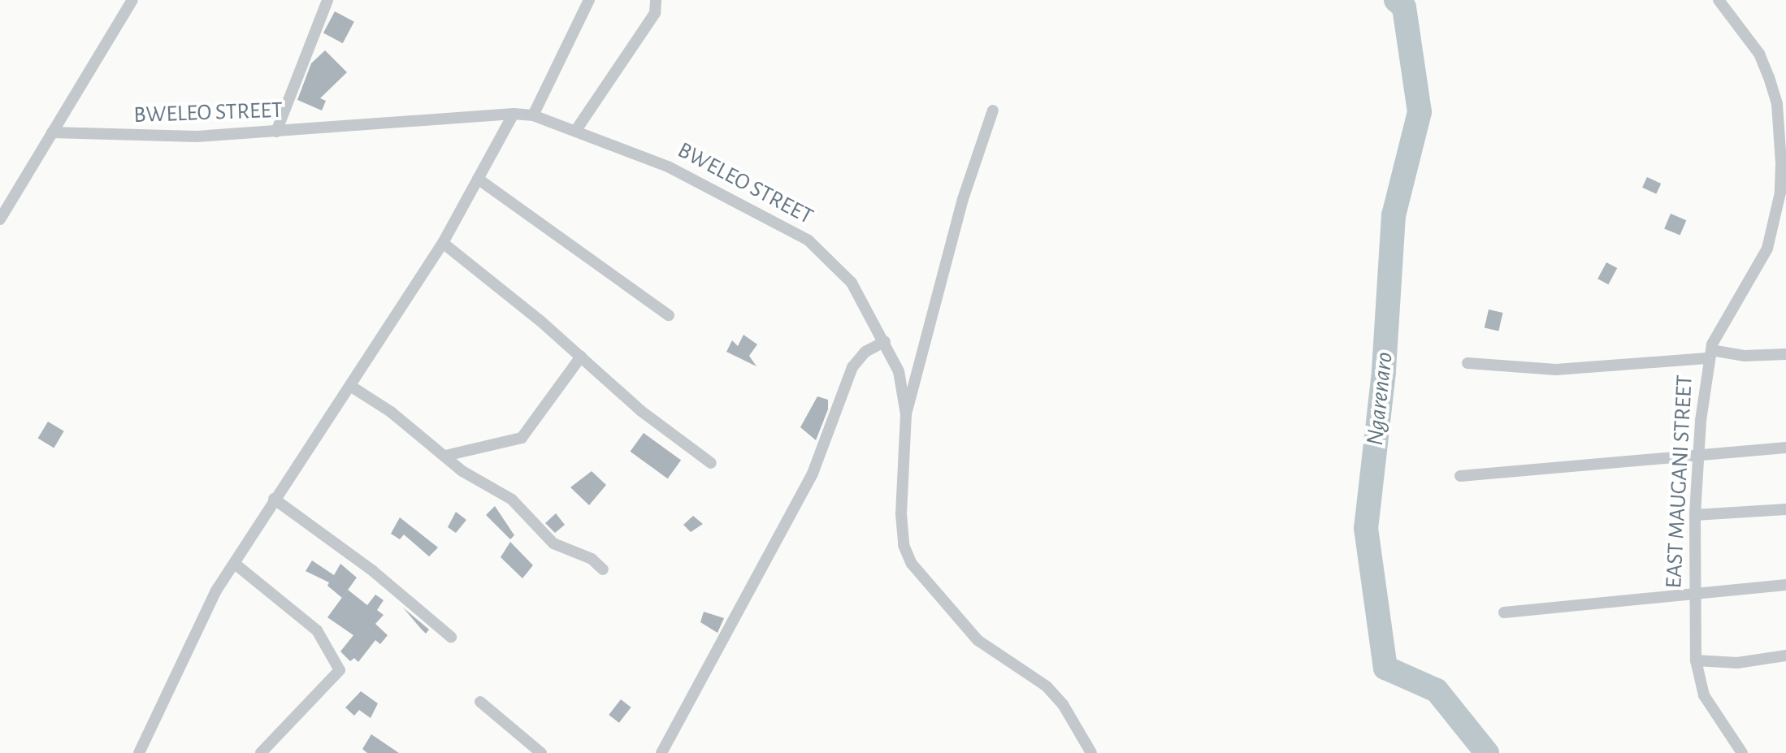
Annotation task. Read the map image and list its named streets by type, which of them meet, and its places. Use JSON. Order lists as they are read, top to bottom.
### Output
{
  "streets": {
    "street": ["BWELEO STREET", "EAST MAUGANI STREET"]
  },
  "water": ["Ngarenaro"]
}
